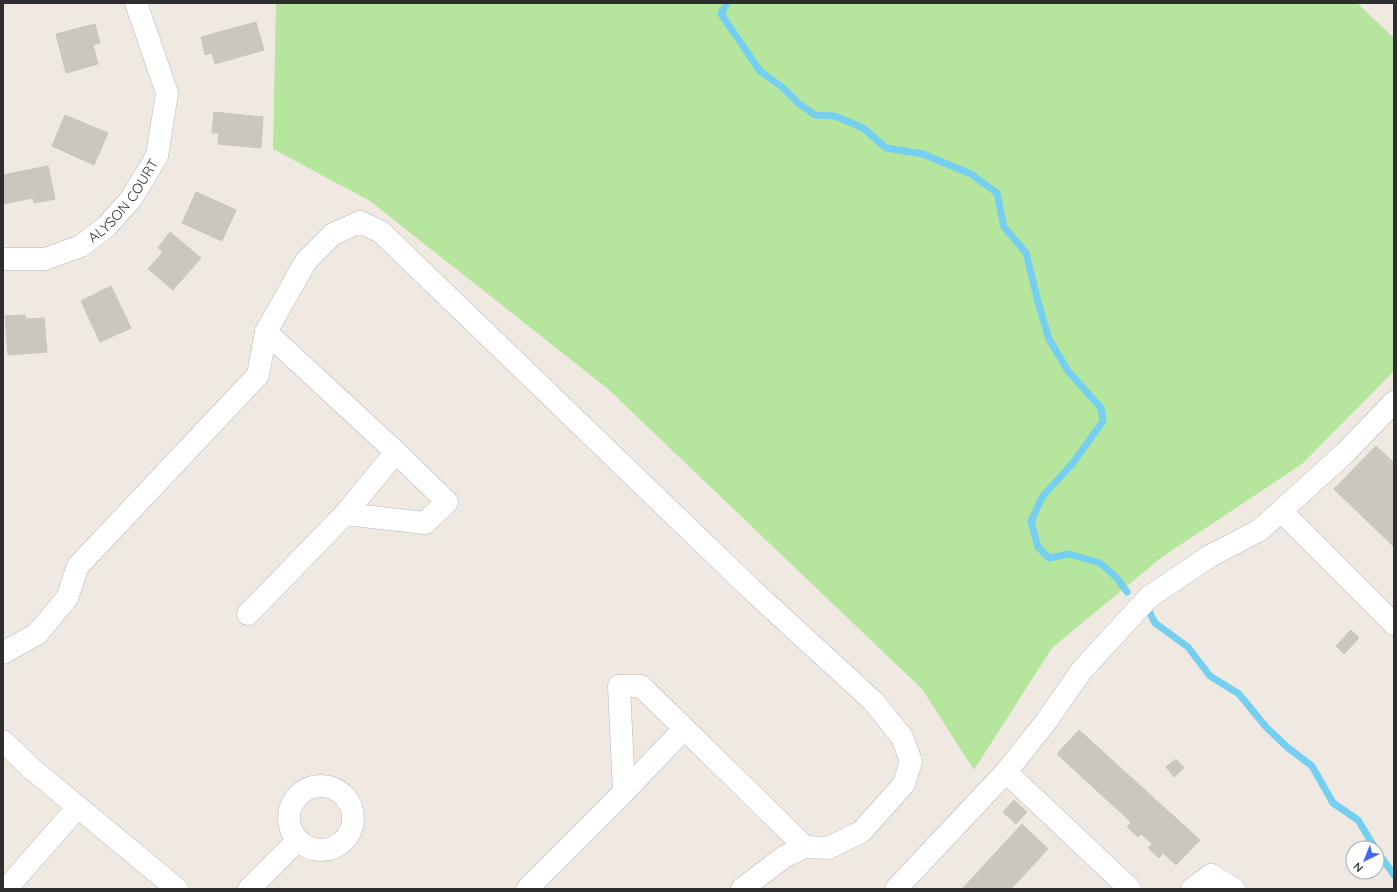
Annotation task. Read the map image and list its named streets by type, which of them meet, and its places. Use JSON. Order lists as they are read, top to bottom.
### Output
{
  "streets": {
    "street": ["ALYSON COURT"]
  },
  "north": "bottom left"
}
